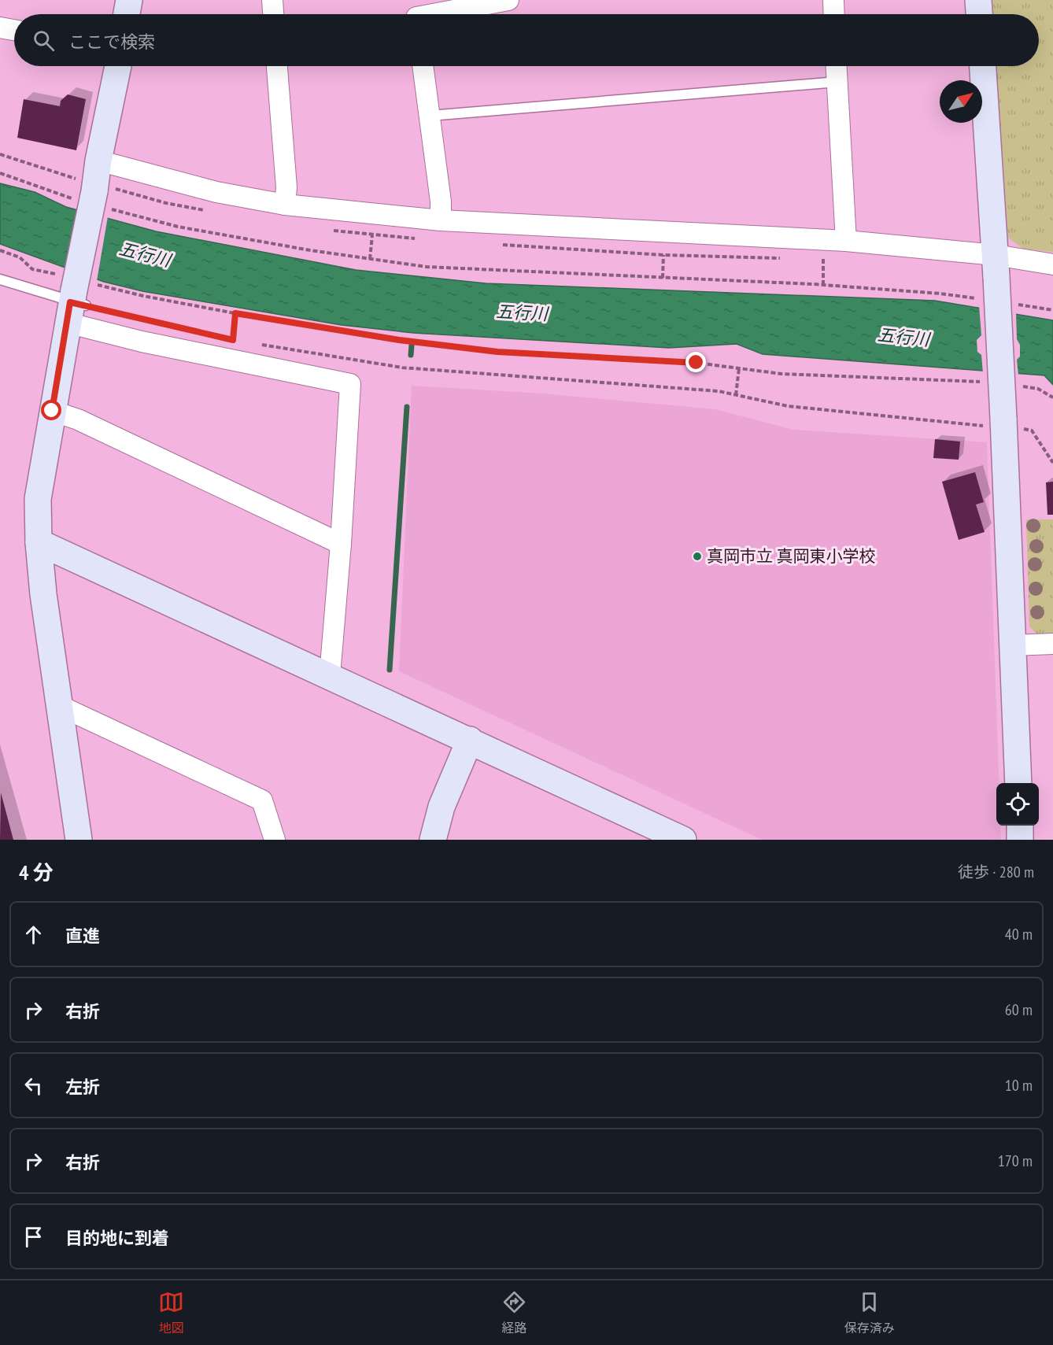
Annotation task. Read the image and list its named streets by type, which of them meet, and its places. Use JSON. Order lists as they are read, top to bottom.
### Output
{
  "water": ["五行川"],
  "places": ["真岡市立 真岡東小学校"],
  "north": "top right",
  "page": {
    "search": "ここで検索",
    "heading": ["4 分", "徒歩 · 280 m"],
    "list": [
      ["直進", "40 m"],
      ["右折", "60 m"],
      ["左折", "10 m"],
      ["右折", "170 m"],
      "目的地に到着"
    ],
    "nav": ["地図", "経路", "保存済み"]
  }
}
